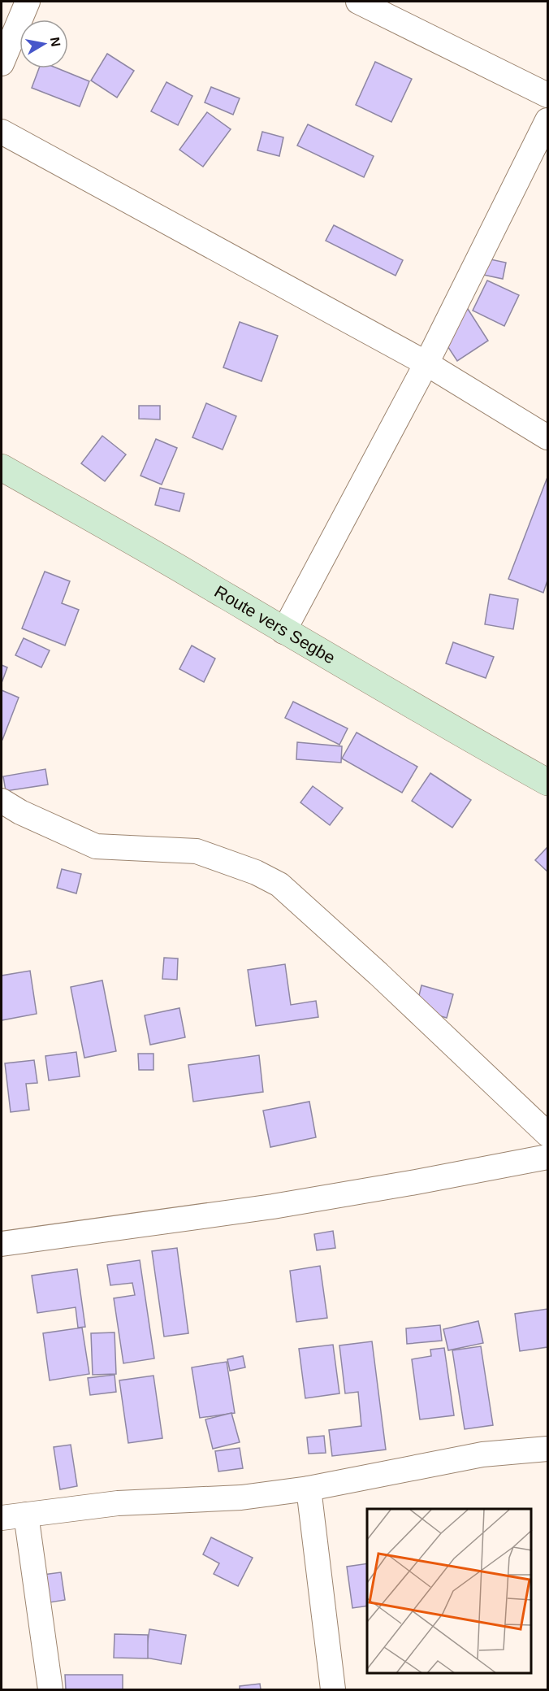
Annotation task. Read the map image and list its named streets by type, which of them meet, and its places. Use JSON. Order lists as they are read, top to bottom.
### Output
{
  "streets": {
    "main road": ["Route vers Segbe"]
  },
  "north": "right"
}
